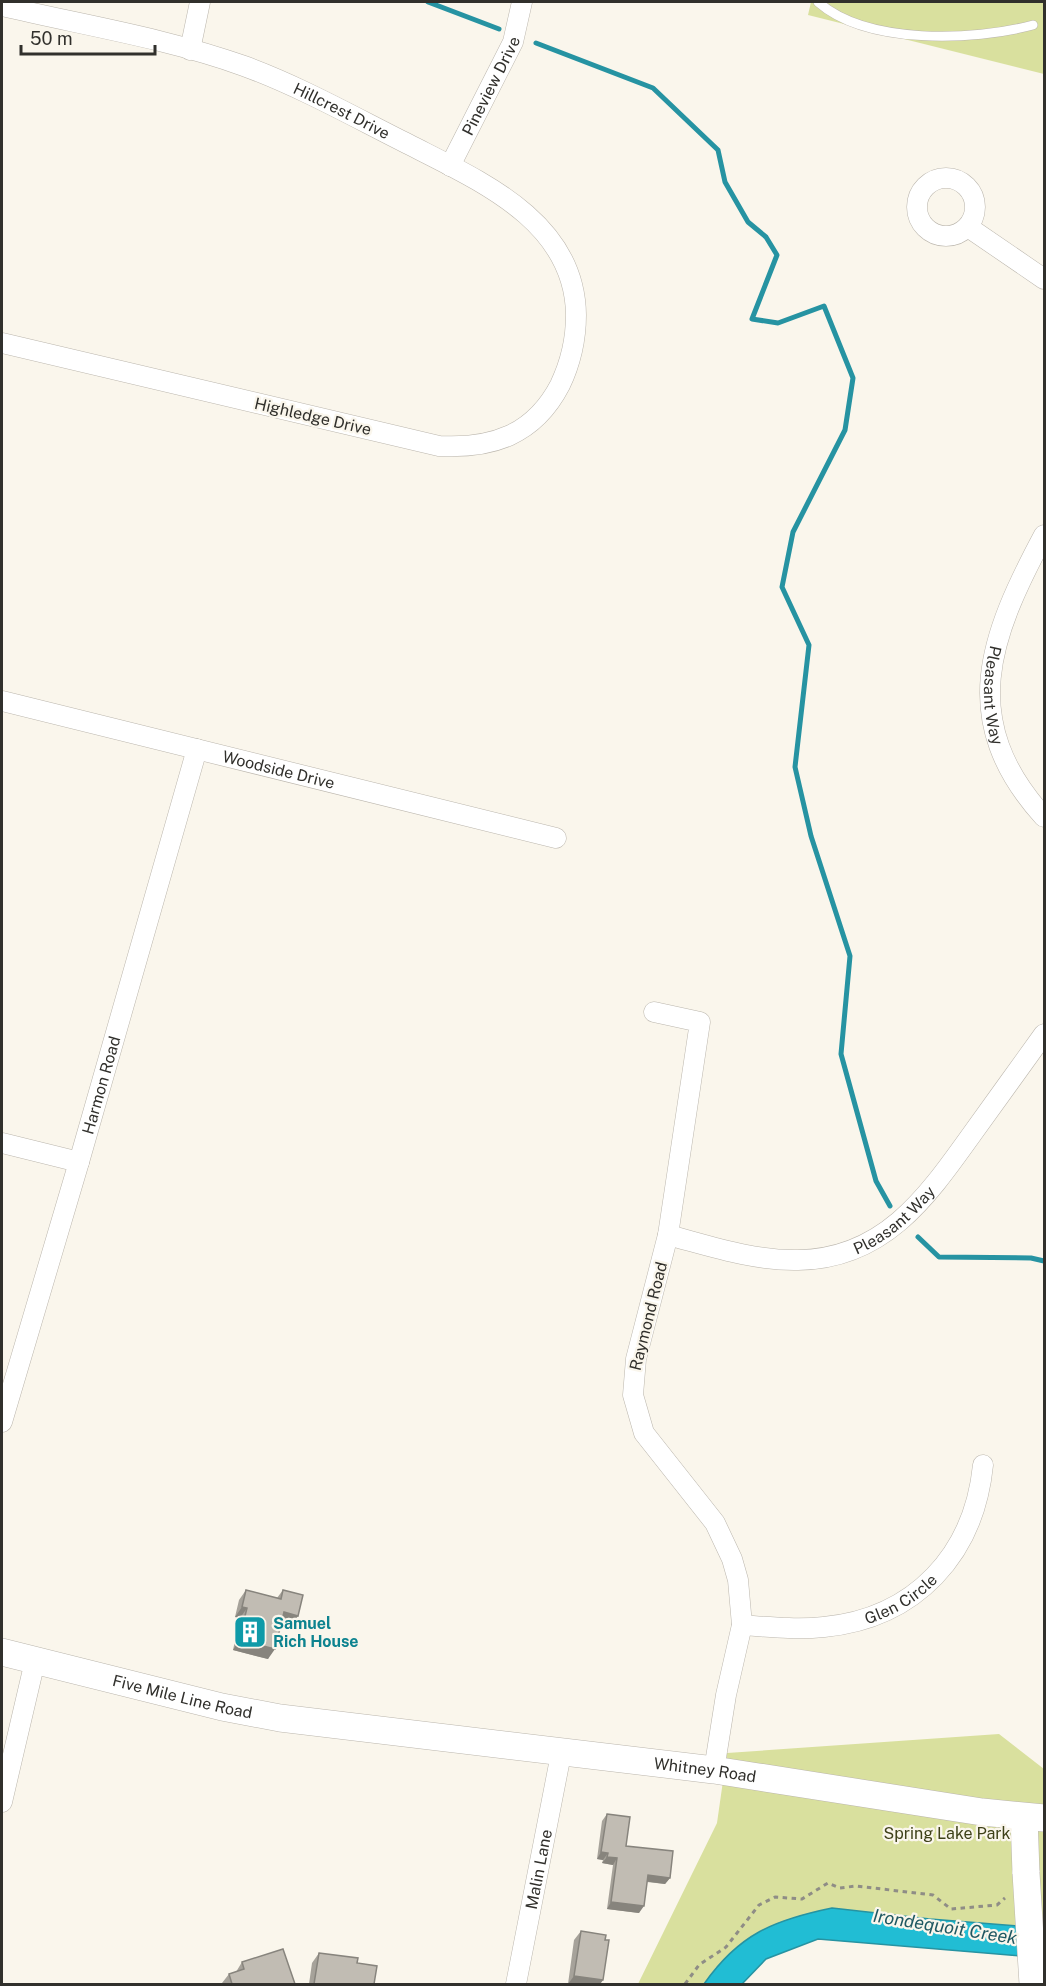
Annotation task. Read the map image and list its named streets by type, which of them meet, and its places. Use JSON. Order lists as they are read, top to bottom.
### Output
{
  "streets": {
    "main road": ["Five Mile Line Road", "Whitney Road"],
    "street": [
      "Pineview Drive",
      "Hillcrest Drive",
      "Highledge Drive",
      "Pleasant Way",
      "Woodside Drive",
      "Harmon Road",
      "Raymond Road",
      "Glen Circle",
      "Malin Lane"
    ]
  },
  "crossings": [
    ["Pineview Drive", "Hillcrest Drive"],
    ["Hillcrest Drive", "Highledge Drive"],
    ["Pleasant Way", "Raymond Road"],
    ["Woodside Drive", "Harmon Road"],
    ["Raymond Road", "Glen Circle"],
    ["Raymond Road", "Whitney Road"],
    ["Five Mile Line Road", "Whitney Road"],
    ["Whitney Road", "Malin Lane"]
  ],
  "water": ["Irondequoit Creek"],
  "parks": ["Spring Lake Park"],
  "places": {
    "building": ["Samuel Rich House"]
  },
  "scale_bar": "50 m"
}
